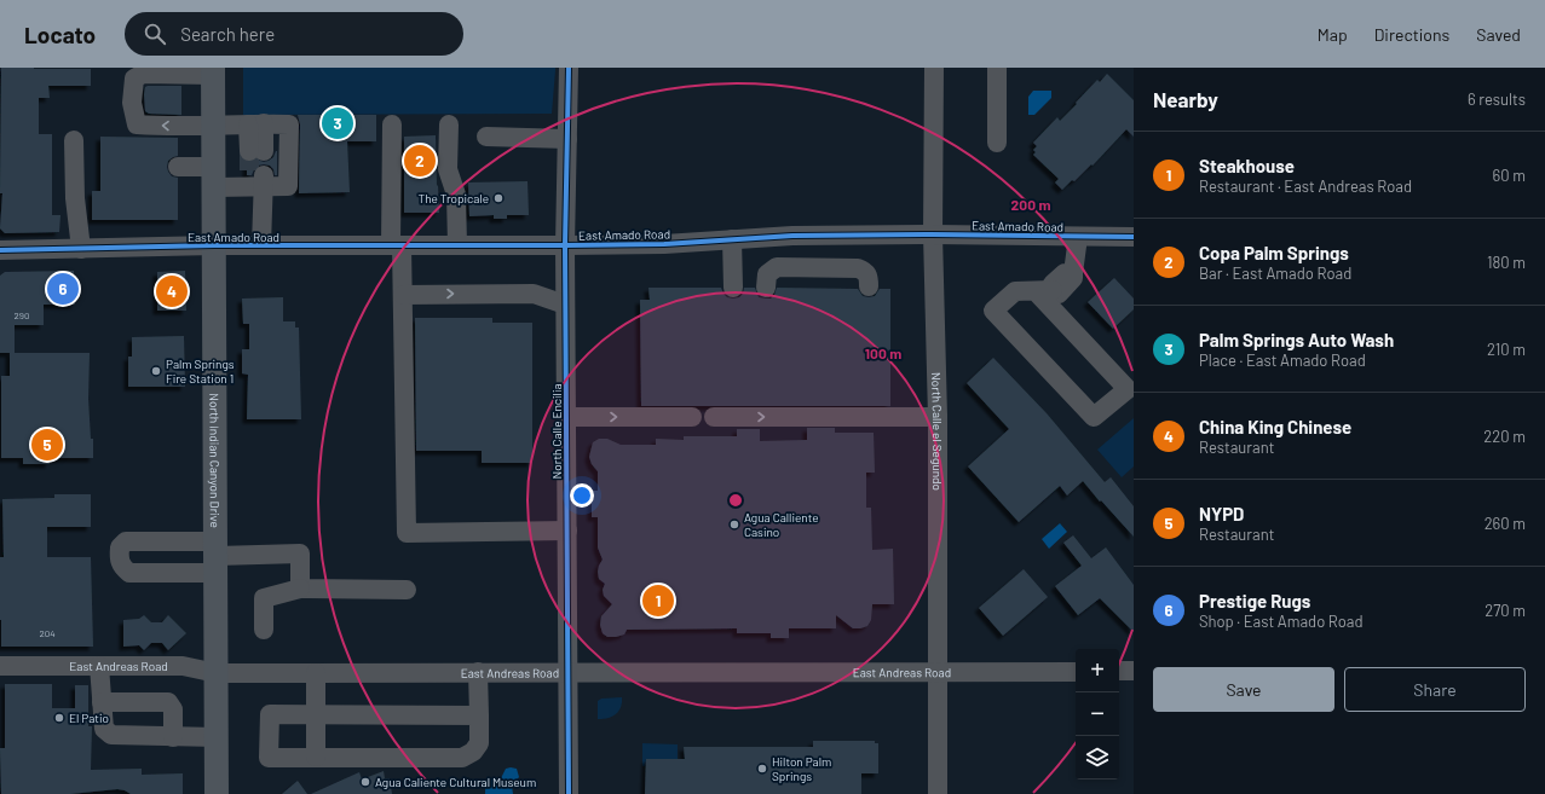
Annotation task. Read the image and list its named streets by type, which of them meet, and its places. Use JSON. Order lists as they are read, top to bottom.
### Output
{
  "streets": {
    "main road": ["North Indian Canyon Drive"],
    "street": [
      "East Amado Road",
      "North Calle el Segundo",
      "North Calle Encilia",
      "East Andreas Road"
    ]
  },
  "crossings": [
    ["East Amado Road", "North Calle el Segundo"],
    ["East Amado Road", "North Calle Encilia"],
    ["East Amado Road", "North Indian Canyon Drive"],
    ["North Calle el Segundo", "East Andreas Road"],
    ["North Calle Encilia", "East Andreas Road"],
    ["North Indian Canyon Drive", "East Andreas Road"]
  ],
  "places": [
    "The Tropicale",
    "Palm Springs Fire Station 1",
    "Agua Calliente Casino",
    "El Patio",
    "Hilton Palm Springs",
    "Agua Caliente Cultural Museum"
  ],
  "house_numbers": ["290", "204"],
  "page": {
    "header": "Locato",
    "search": "Search here",
    "nav": ["Map", "Directions", "Saved"],
    "heading": ["Nearby", "6 results"],
    "pins": [
      "3",
      "2",
      "6",
      "4",
      "5",
      "1"
    ],
    "list": [
      {
        "mark": "1",
        "name": "Steakhouse",
        "note": "Restaurant · East Andreas Road",
        "value": "60 m"
      },
      {
        "mark": "2",
        "name": "Copa Palm Springs",
        "note": "Bar · East Amado Road",
        "value": "180 m"
      },
      {
        "mark": "3",
        "name": "Palm Springs Auto Wash",
        "note": "Place · East Amado Road",
        "value": "210 m"
      },
      {
        "mark": "4",
        "name": "China King Chinese",
        "note": "Restaurant",
        "value": "220 m"
      },
      {
        "mark": "5",
        "name": "NYPD",
        "note": "Restaurant",
        "value": "260 m"
      },
      {
        "mark": "6",
        "name": "Prestige Rugs",
        "note": "Shop · East Amado Road",
        "value": "270 m"
      }
    ],
    "map_buttons": ["+", "−"],
    "buttons": ["Save", "Share"]
  },
  "rings": ["200 m", "100 m"]
}
